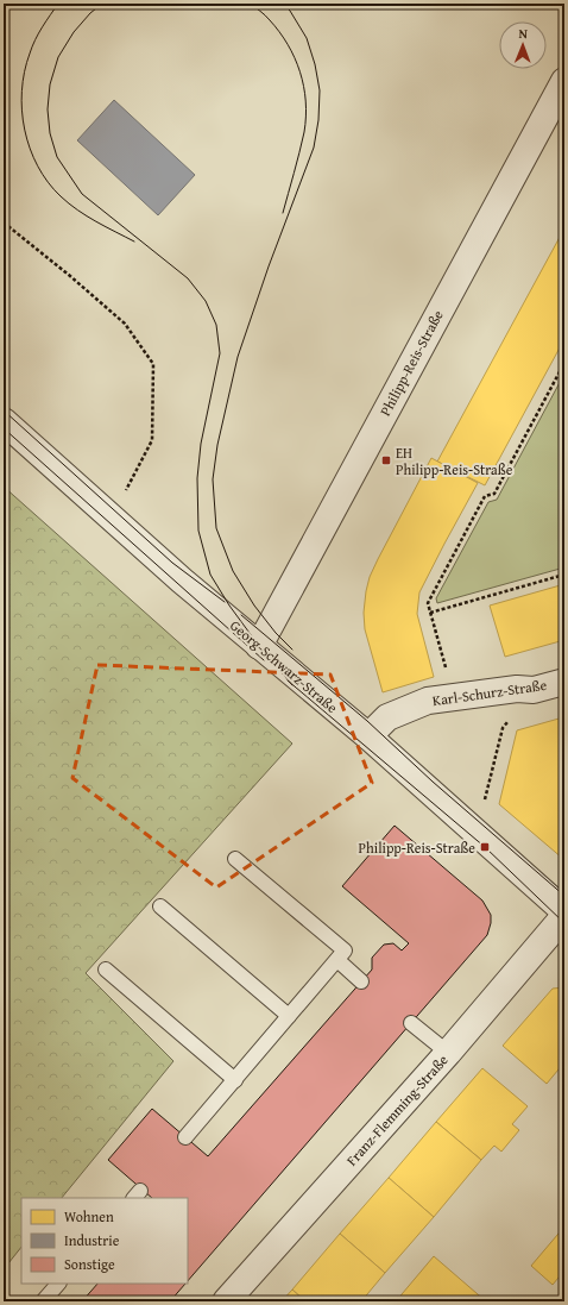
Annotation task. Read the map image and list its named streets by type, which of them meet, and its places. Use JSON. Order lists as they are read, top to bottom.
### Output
{
  "streets": {
    "street": [
      "Philipp-Reis-Straße",
      "Georg-Schwarz-Straße",
      "Karl-Schurz-Straße",
      "Franz-Flemming-Straße"
    ]
  },
  "crossings": [
    ["Philipp-Reis-Straße", "Georg-Schwarz-Straße"],
    ["Georg-Schwarz-Straße", "Karl-Schurz-Straße"]
  ],
  "places": {
    "transit": ["EH Philipp-Reis-Straße", "Philipp-Reis-Straße"]
  },
  "legend": ["Wohnen", "Industrie", "Sonstige"],
  "north": "top"
}
